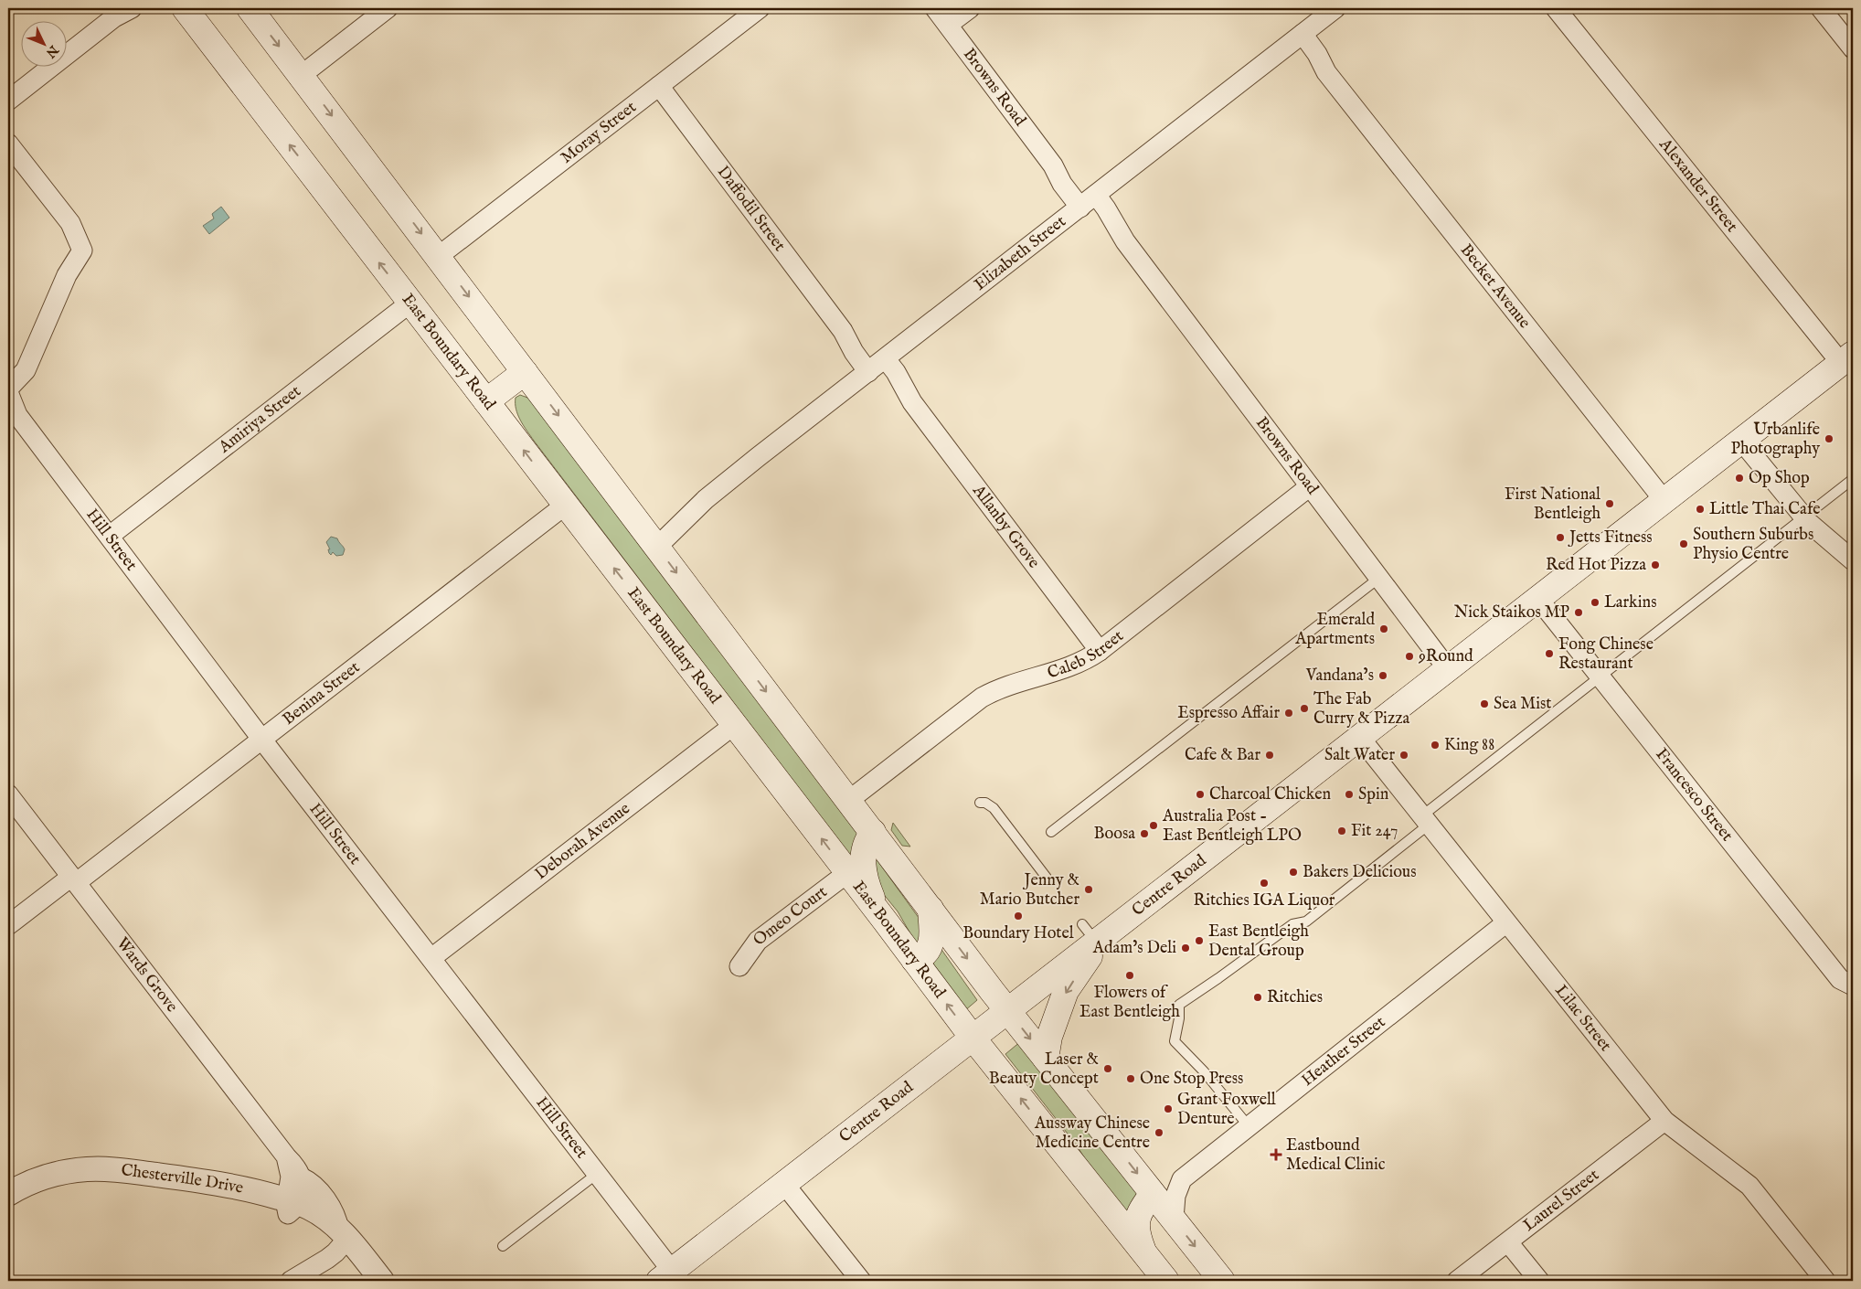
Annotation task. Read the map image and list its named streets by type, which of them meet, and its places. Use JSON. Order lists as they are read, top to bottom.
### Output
{
  "streets": {
    "main road": ["East Boundary Road", "Centre Road"],
    "street": [
      "Browns Road",
      "Moray Street",
      "Alexander Street",
      "Daffodil Street",
      "Elizabeth Street",
      "Becket Avenue",
      "Amiriya Street",
      "Allanby Grove",
      "Hill Street",
      "Caleb Street",
      "Benina Street",
      "Francesco Street",
      "Deborah Avenue",
      "Omeo Court",
      "Wards Grove",
      "Lilac Street",
      "Heather Street",
      "Chesterville Drive",
      "Laurel Street"
    ]
  },
  "crossings": [
    ["Browns Road", "Elizabeth Street"],
    ["Browns Road", "Caleb Street"],
    ["Browns Road", "Centre Road"],
    ["Moray Street", "Daffodil Street"],
    ["Alexander Street", "Centre Road"],
    ["Daffodil Street", "Elizabeth Street"],
    ["Daffodil Street", "Allanby Grove"],
    ["Elizabeth Street", "Becket Avenue"],
    ["Elizabeth Street", "Allanby Grove"],
    ["Becket Avenue", "Centre Road"],
    ["East Boundary Road", "Amiriya Street"],
    ["East Boundary Road", "Benina Street"],
    ["East Boundary Road", "Deborah Avenue"],
    ["East Boundary Road", "Centre Road"],
    ["East Boundary Road", "Omeo Court"],
    ["Amiriya Street", "Hill Street"],
    ["Allanby Grove", "Caleb Street"],
    ["Hill Street", "Benina Street"],
    ["Hill Street", "Deborah Avenue"],
    ["Hill Street", "Centre Road"],
    ["Benina Street", "Wards Grove"],
    ["Francesco Street", "Centre Road"],
    ["Centre Road", "Lilac Street"],
    ["Wards Grove", "Chesterville Drive"],
    ["Lilac Street", "Heather Street"],
    ["Lilac Street", "Laurel Street"]
  ],
  "places": {
    "other": [
      "Urbanlife Photography",
      "Op Shop",
      "First National Bentleigh",
      "Little Thai Cafe",
      "Jetts Fitness",
      "Southern Suburbs Physio Centre",
      "Red Hot Pizza",
      "Larkins",
      "Nick Staikos MP",
      "Emerald Apartments",
      "Fong Chinese Restaurant",
      "9Round",
      "Vandana’s",
      "Sea Mist",
      "The Fab Curry & Pizza",
      "Espresso Affair",
      "King 88",
      "Cafe & Bar",
      "Salt Water",
      "Charcoal Chicken",
      "Spin",
      "Australia Post - East Bentleigh LPO",
      "Fit 247",
      "Boosa",
      "Bakers Delicious",
      "Ritchies IGA Liquor",
      "Jenny & Mario Butcher",
      "Boundary Hotel",
      "East Bentleigh Dental Group",
      "Adam’s Deli",
      "Flowers of East Bentleigh",
      "Ritchies",
      "Laser & Beauty Concept",
      "One Stop Press",
      "Grant Foxwell Denture",
      "Aussway Chinese Medicine Centre"
    ],
    "health": ["Eastbound Medical Clinic"]
  },
  "north": "bottom right"
}
